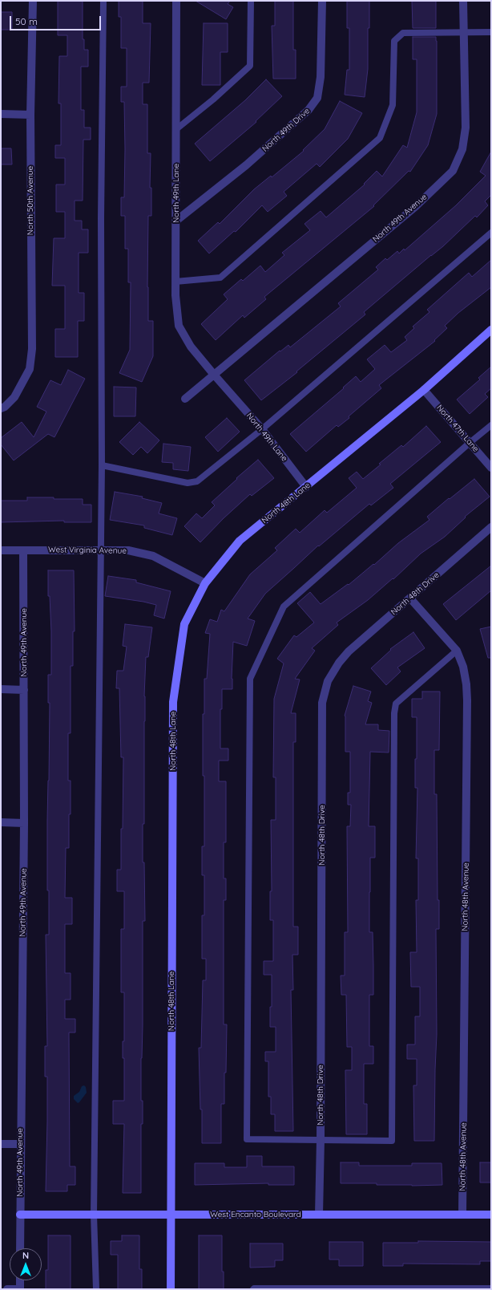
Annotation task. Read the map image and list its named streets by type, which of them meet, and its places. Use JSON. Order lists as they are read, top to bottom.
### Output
{
  "streets": {
    "street": [
      "North 49th Drive",
      "North 49th Lane",
      "North 50th Avenue",
      "North 49th Avenue",
      "North 47th Lane",
      "North 48th Lane",
      "West Virginia Avenue",
      "North 48th Drive",
      "North 48th Avenue",
      "West Encanto Boulevard"
    ]
  },
  "crossings": [
    ["North 49th Drive", "North 49th Lane"],
    ["North 49th Lane", "North 49th Avenue"],
    ["North 49th Lane", "North 48th Lane"],
    ["North 49th Avenue", "West Virginia Avenue"],
    ["North 49th Avenue", "West Encanto Boulevard"],
    ["North 47th Lane", "North 48th Lane"],
    ["North 48th Lane", "West Virginia Avenue"],
    ["North 48th Lane", "West Encanto Boulevard"],
    ["North 48th Drive", "North 48th Avenue"],
    ["North 48th Drive", "West Encanto Boulevard"],
    ["North 48th Avenue", "West Encanto Boulevard"]
  ],
  "scale_bar": "50 m",
  "north": "top"
}
